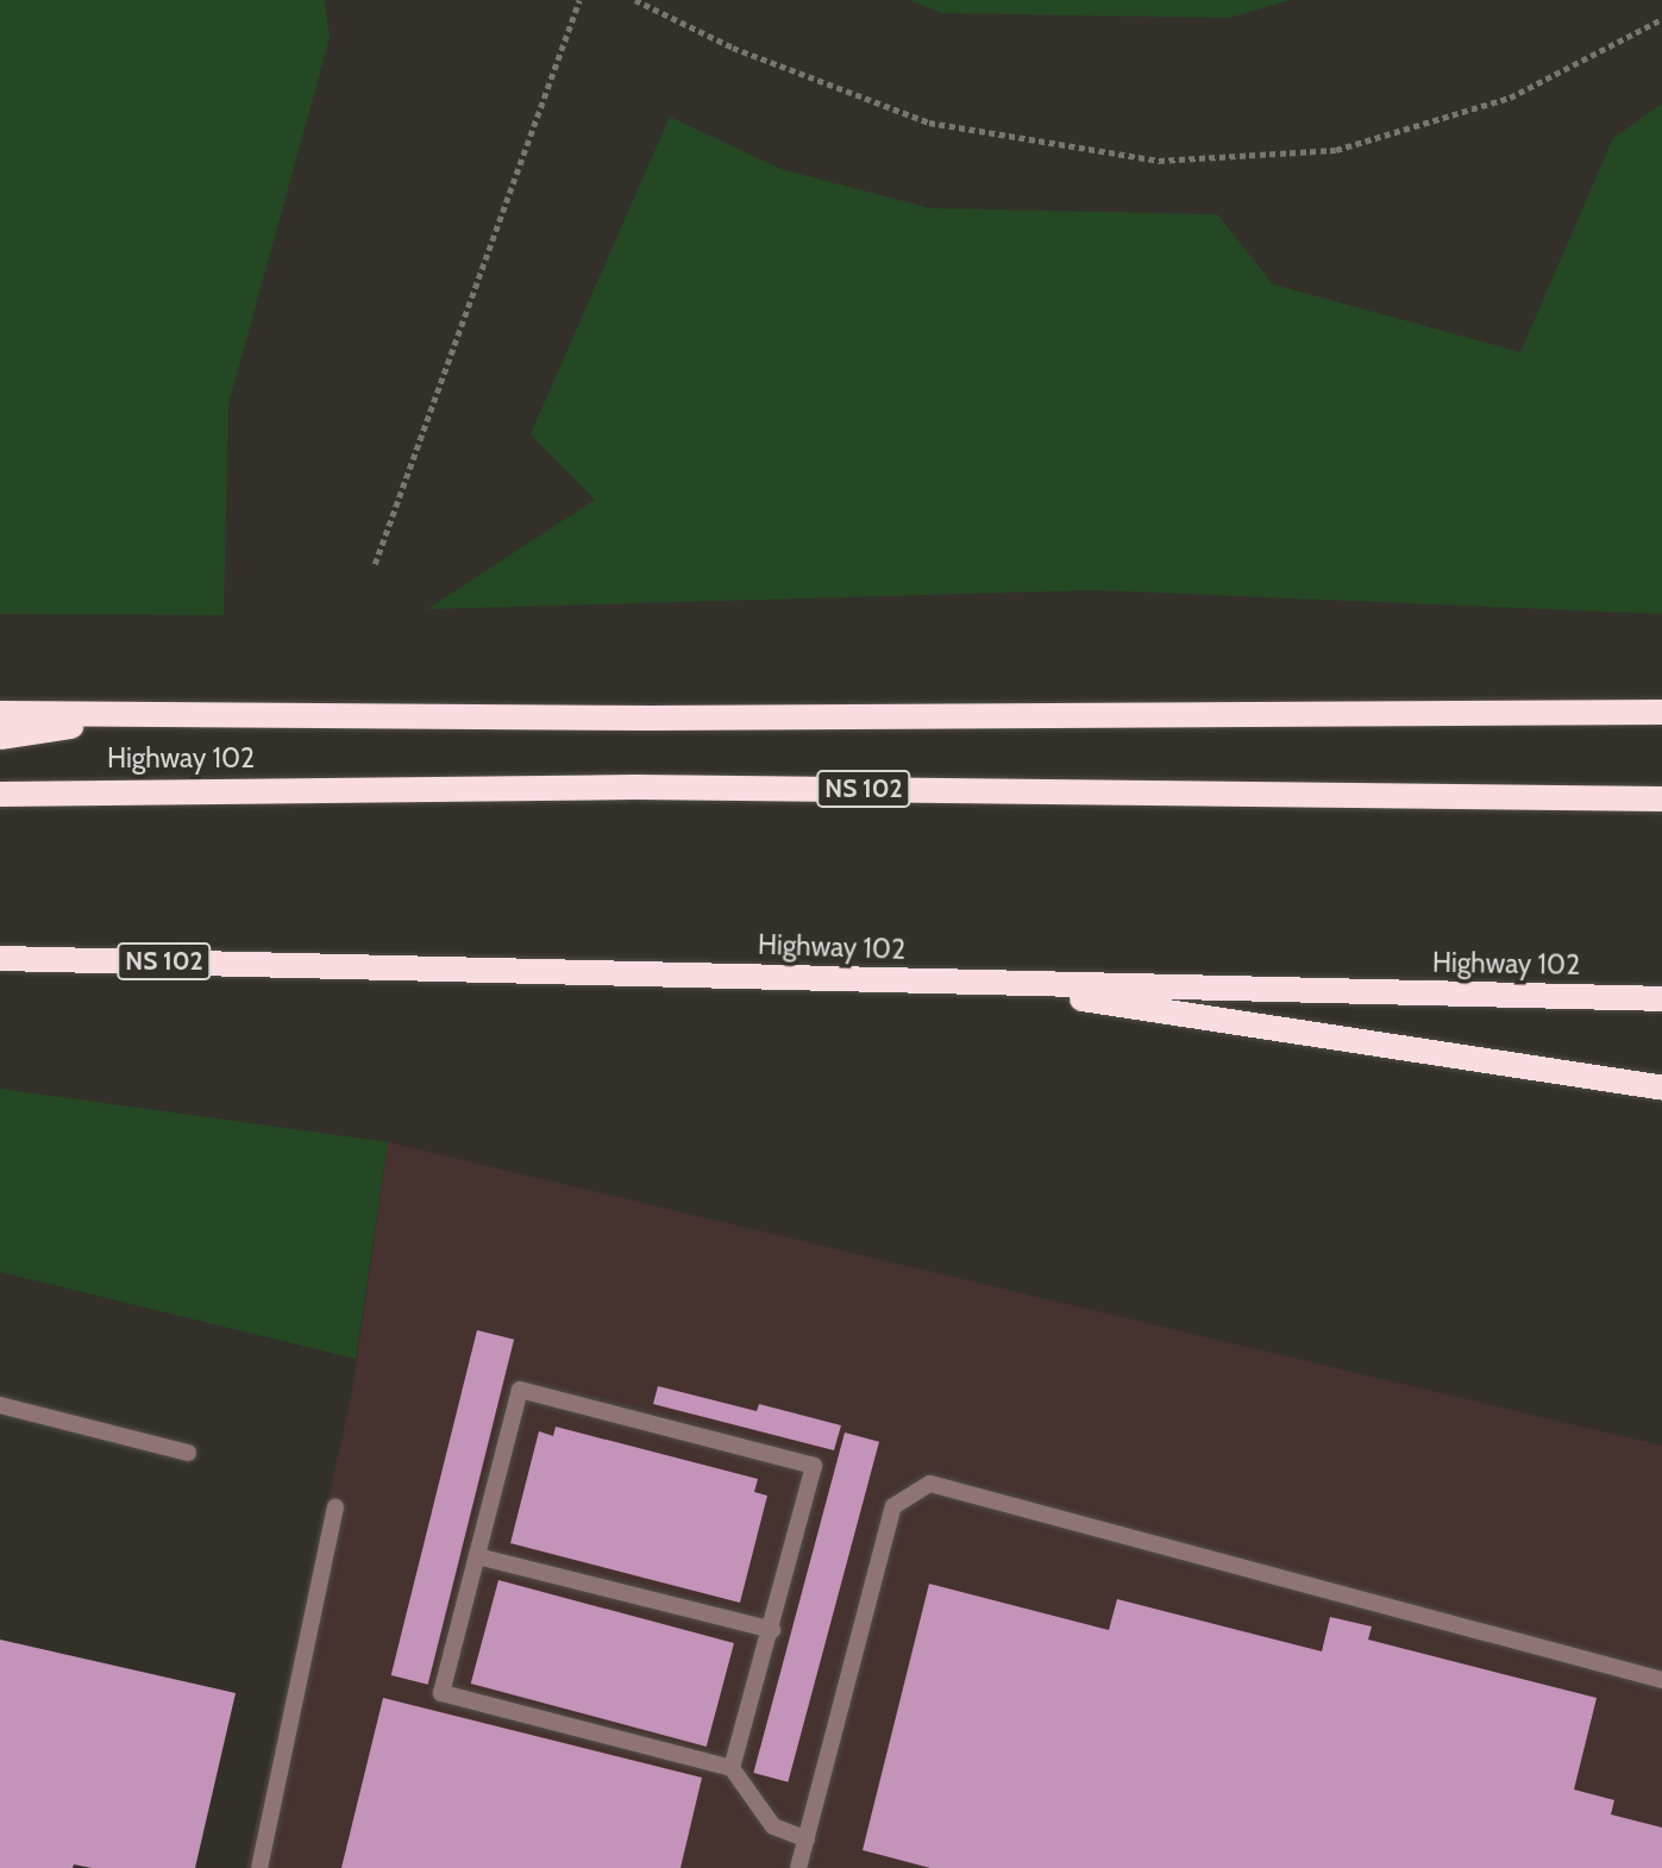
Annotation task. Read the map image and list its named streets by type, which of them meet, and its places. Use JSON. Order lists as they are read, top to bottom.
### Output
{
  "streets": {
    "highway": ["Highway 102", "NS 102"]
  }
}
